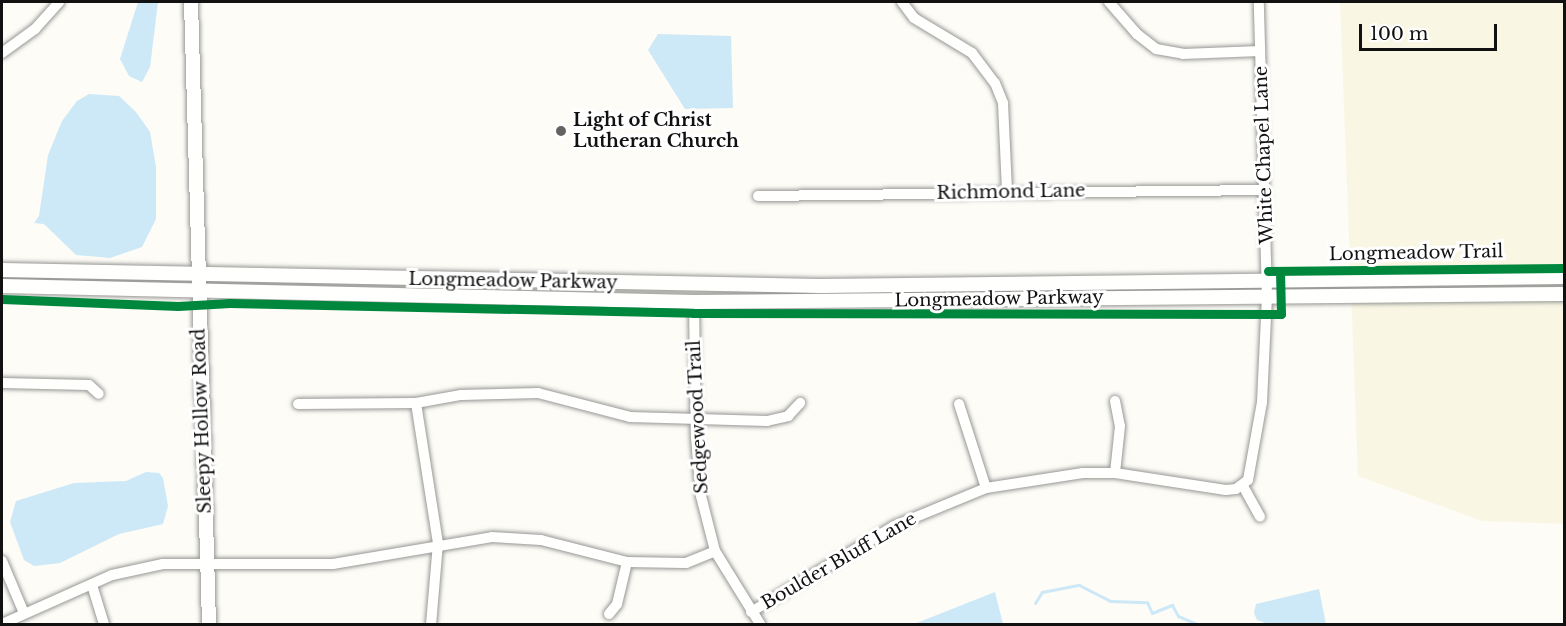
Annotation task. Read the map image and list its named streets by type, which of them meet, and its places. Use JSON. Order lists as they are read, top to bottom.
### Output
{
  "streets": {
    "street": [
      "White Chapel Lane",
      "Richmond Lane",
      "Longmeadow Parkway",
      "Sedgewood Trail",
      "Sleepy Hollow Road",
      "Boulder Bluff Lane"
    ],
    "cycle path": ["Longmeadow Trail"]
  },
  "crossings": [
    ["White Chapel Lane", "Richmond Lane"],
    ["White Chapel Lane", "Longmeadow Parkway"],
    ["White Chapel Lane", "Boulder Bluff Lane"],
    ["Longmeadow Parkway", "Sedgewood Trail"],
    ["Longmeadow Parkway", "Sleepy Hollow Road"],
    ["Sedgewood Trail", "Boulder Bluff Lane"]
  ],
  "places": ["Light of Christ Lutheran Church"],
  "scale_bar": "100 m"
}
